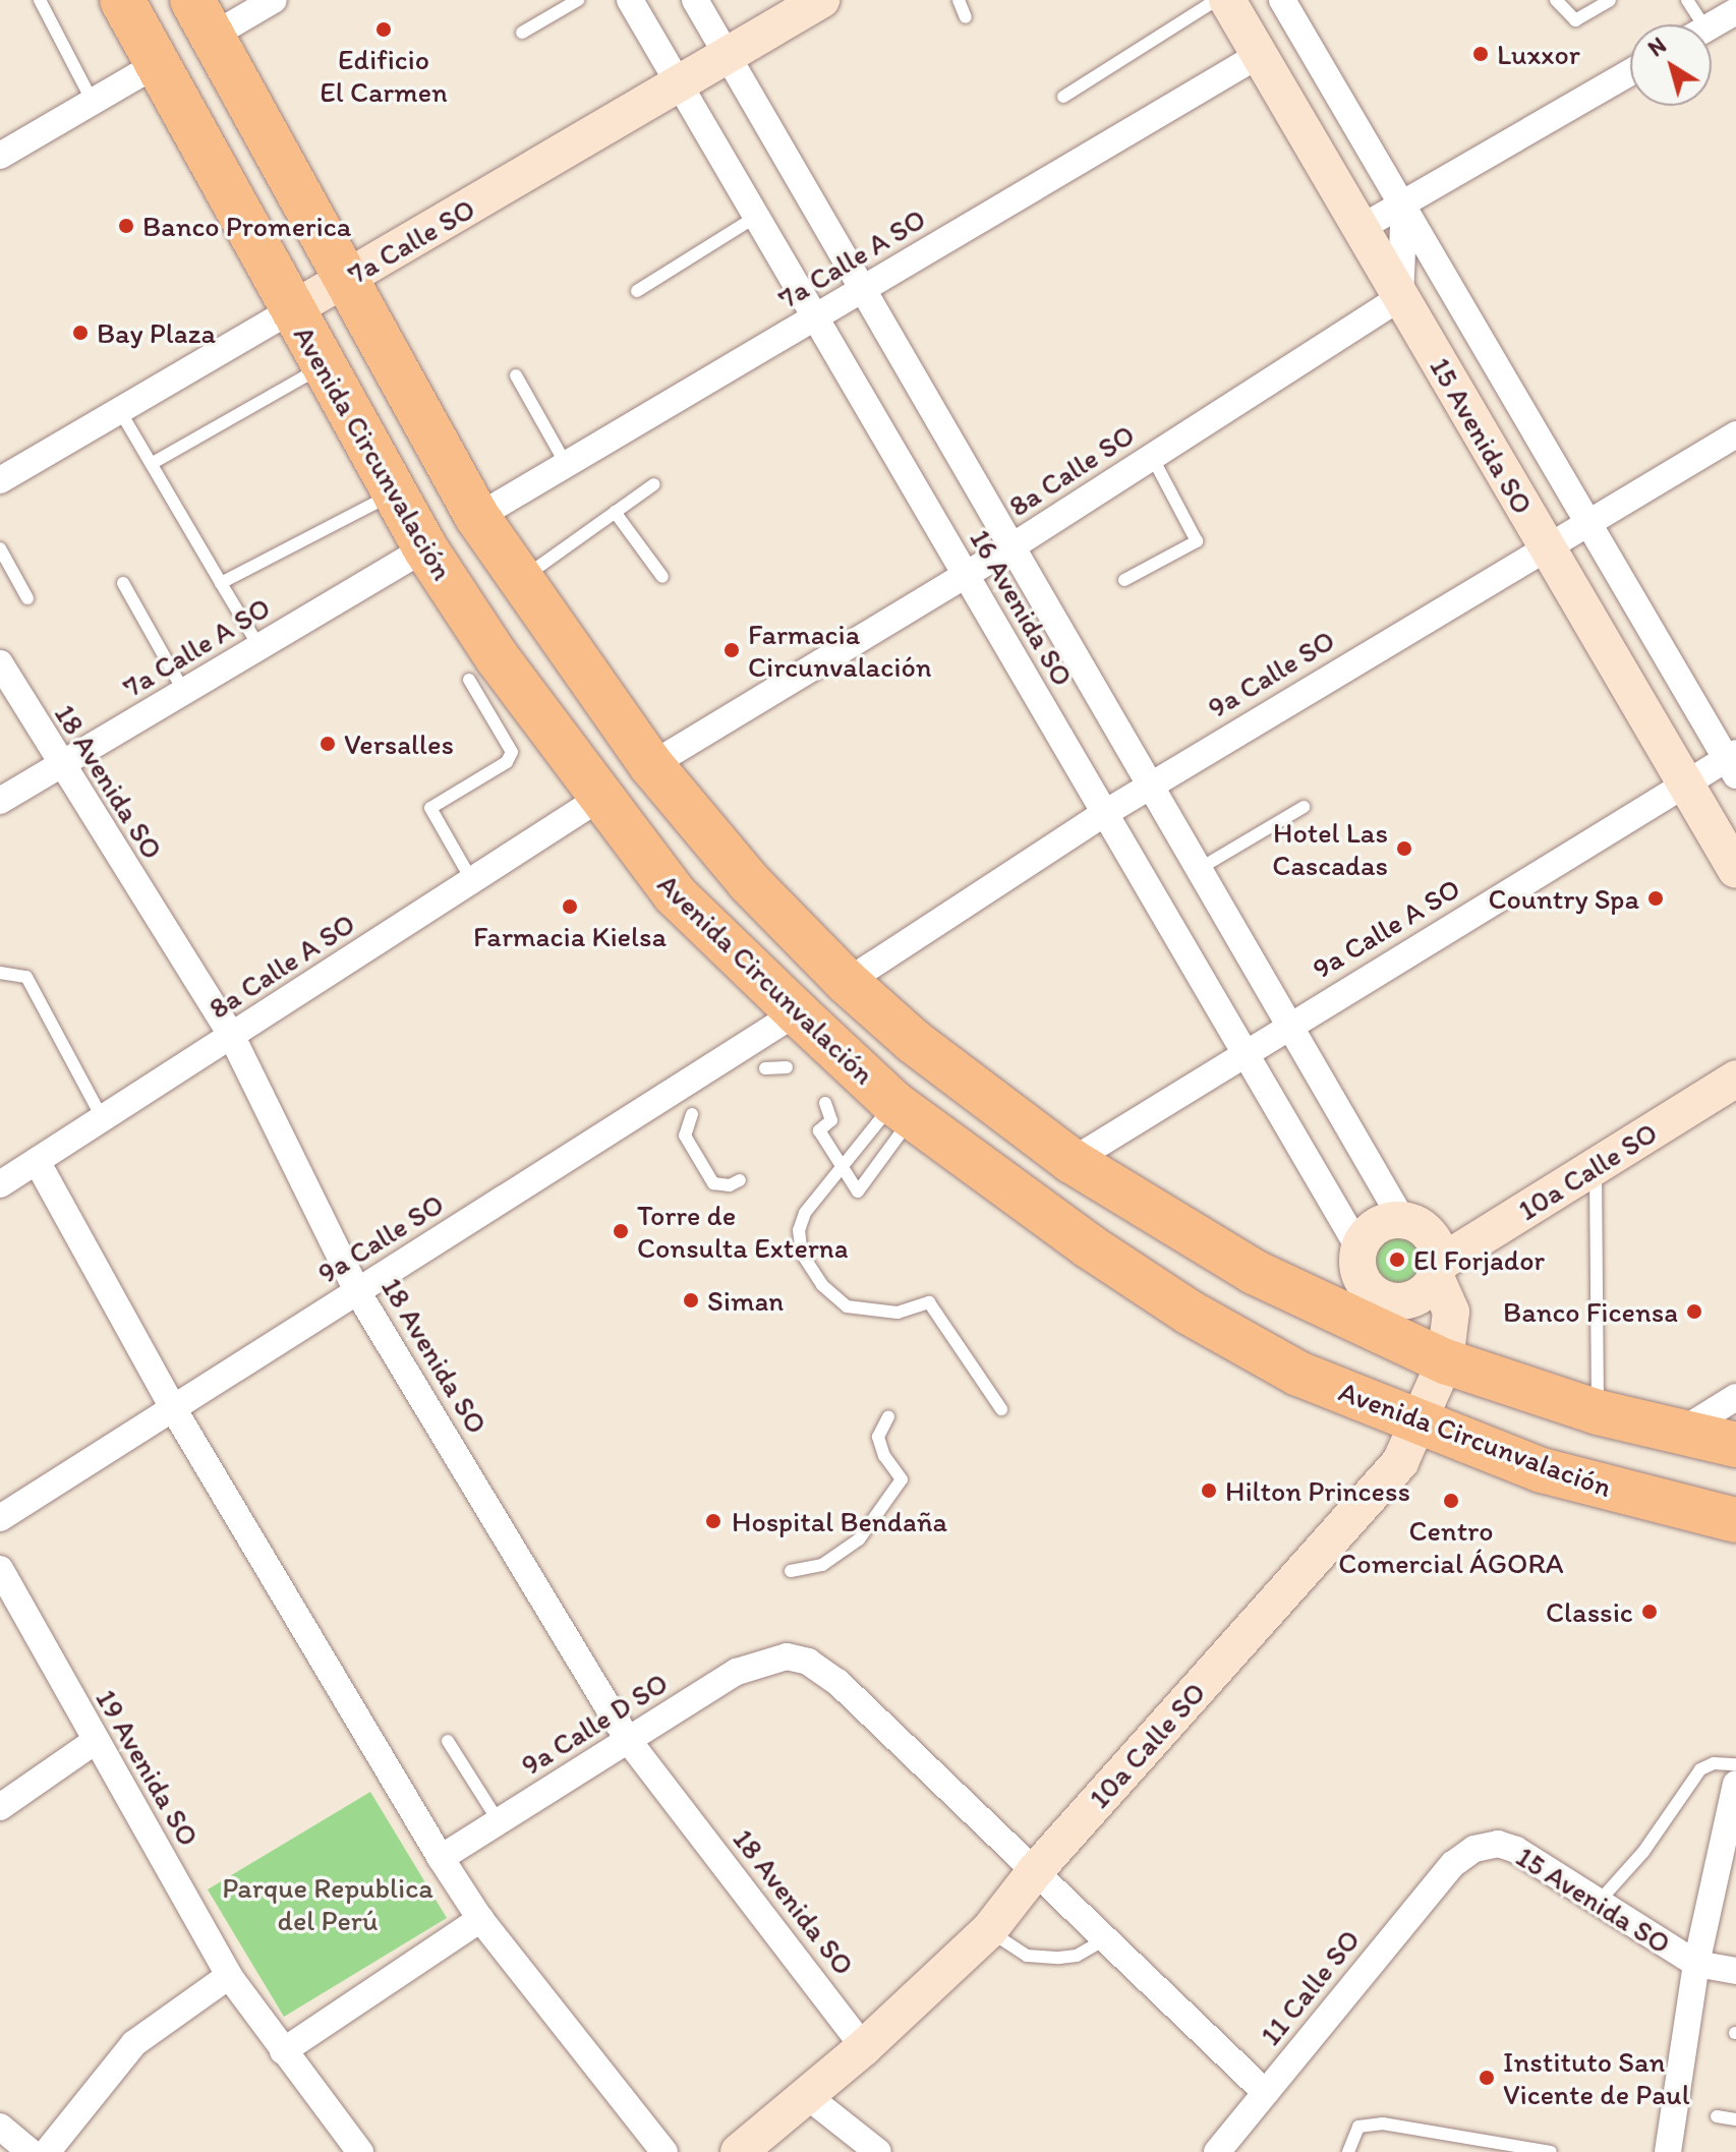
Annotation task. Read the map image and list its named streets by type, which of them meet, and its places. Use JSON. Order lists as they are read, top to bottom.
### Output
{
  "streets": {
    "highway": ["Avenida Circunvalación"],
    "street": [
      "7a Calle SO",
      "7a Calle A SO",
      "15 Avenida SO",
      "8a Calle SO",
      "16 Avenida SO",
      "9a Calle SO",
      "18 Avenida SO",
      "9a Calle A SO",
      "8a Calle A SO",
      "10a Calle SO",
      "9a Calle D SO",
      "19 Avenida SO",
      "11 Calle SO"
    ]
  },
  "crossings": [
    ["7a Calle SO", "Avenida Circunvalación"],
    ["7a Calle SO", "16 Avenida SO"],
    ["7a Calle A SO", "15 Avenida SO"],
    ["7a Calle A SO", "Avenida Circunvalación"],
    ["7a Calle A SO", "16 Avenida SO"],
    ["7a Calle A SO", "18 Avenida SO"],
    ["15 Avenida SO", "8a Calle SO"],
    ["15 Avenida SO", "9a Calle SO"],
    ["15 Avenida SO", "9a Calle A SO"],
    ["15 Avenida SO", "11 Calle SO"],
    ["Avenida Circunvalación", "8a Calle SO"],
    ["Avenida Circunvalación", "16 Avenida SO"],
    ["Avenida Circunvalación", "9a Calle SO"],
    ["Avenida Circunvalación", "9a Calle A SO"],
    ["Avenida Circunvalación", "8a Calle A SO"],
    ["Avenida Circunvalación", "10a Calle SO"],
    ["8a Calle SO", "16 Avenida SO"],
    ["16 Avenida SO", "9a Calle SO"],
    ["16 Avenida SO", "9a Calle A SO"],
    ["16 Avenida SO", "10a Calle SO"],
    ["9a Calle SO", "18 Avenida SO"],
    ["18 Avenida SO", "8a Calle A SO"],
    ["18 Avenida SO", "10a Calle SO"],
    ["18 Avenida SO", "9a Calle D SO"],
    ["10a Calle SO", "9a Calle D SO"]
  ],
  "parks": ["Parque Republica del Perú"],
  "places": [
    "Edificio El Carmen",
    "Luxxor",
    "Banco Promerica",
    "Bay Plaza",
    "Farmacia Circunvalación",
    "Versalles",
    "Hotel Las Cascadas",
    "Country Spa",
    "Farmacia Kielsa",
    "Torre de Consulta Externa",
    "El Forjador",
    "Siman",
    "Banco Ficensa",
    "Hilton Princess",
    "Centro Comercial ÁGORA",
    "Hospital Bendaña",
    "Classic",
    "Instituto San Vicente de Paul"
  ],
  "north": "top left"
}
